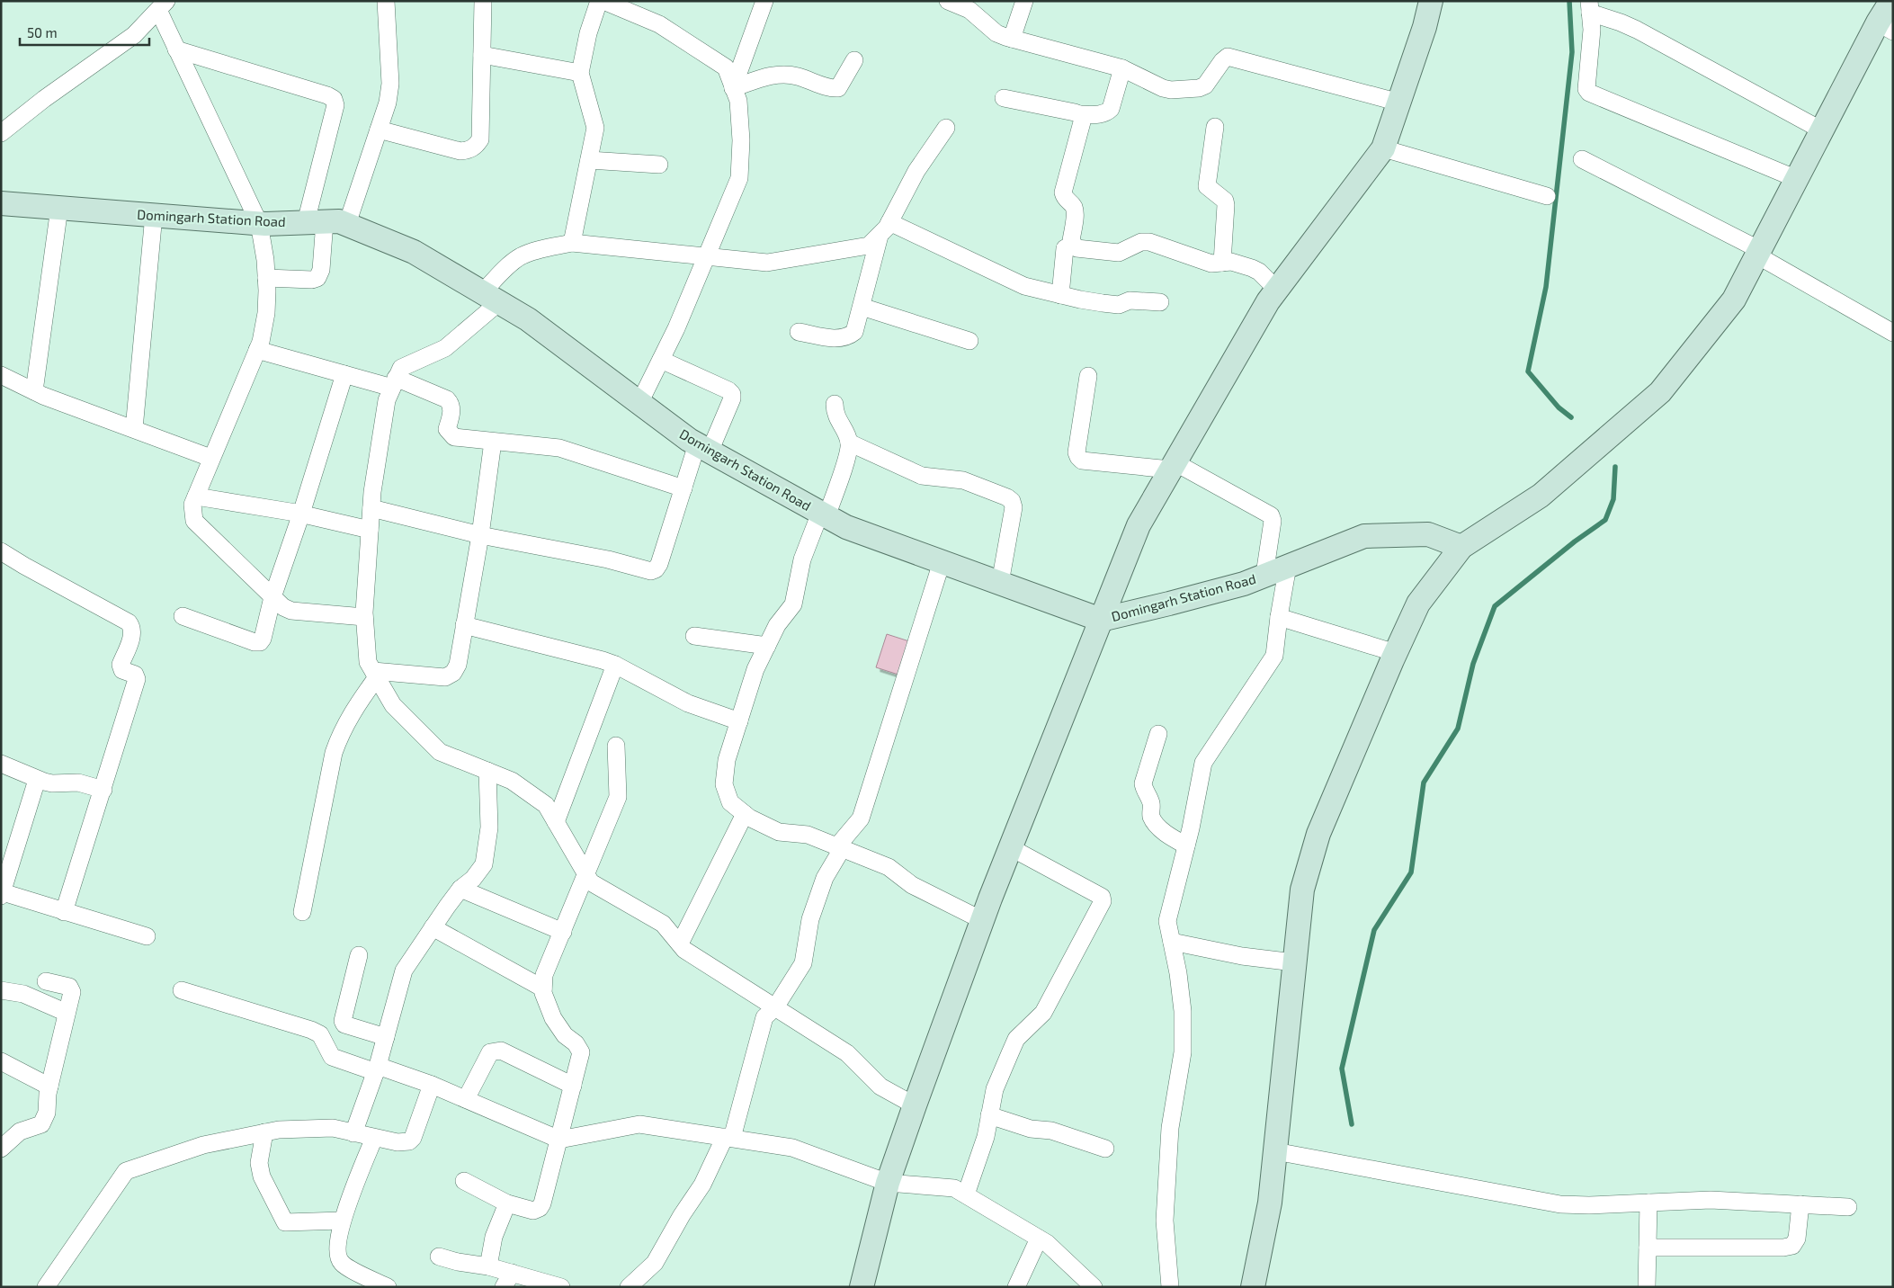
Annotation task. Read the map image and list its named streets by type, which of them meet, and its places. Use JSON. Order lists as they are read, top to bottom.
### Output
{
  "streets": {
    "street": ["Domingarh Station Road"]
  },
  "scale_bar": "50 m"
}
